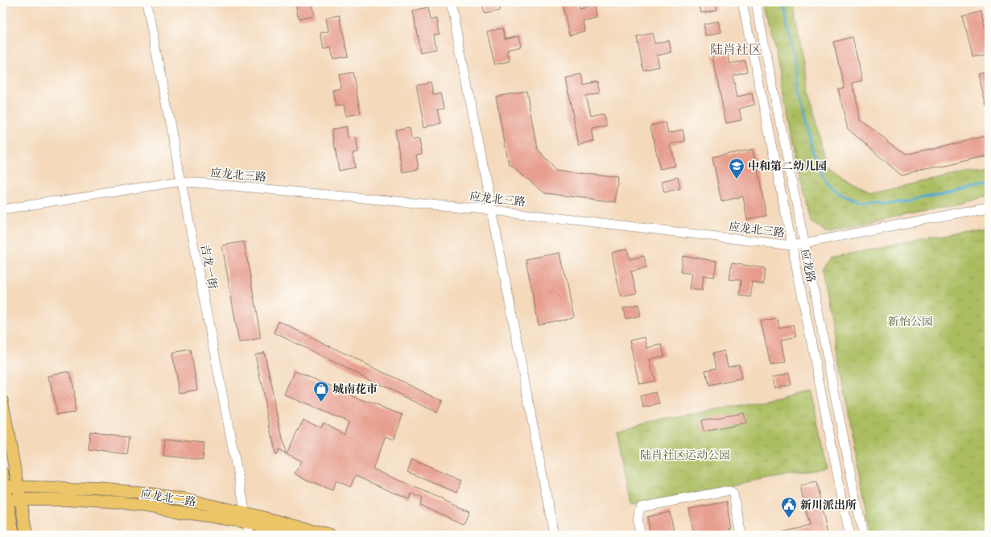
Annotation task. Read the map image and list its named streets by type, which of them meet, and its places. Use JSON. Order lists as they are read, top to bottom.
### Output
{
  "streets": {
    "main road": ["应龙北二路"],
    "street": ["应龙北三路", "应龙路", "吉龙一街"]
  },
  "crossings": [
    ["应龙北三路", "应龙路"],
    ["应龙北三路", "吉龙一街"],
    ["吉龙一街", "应龙北二路"]
  ],
  "districts": ["陆肖社区"],
  "parks": ["新怡公园", "陆肖社区运动公园"],
  "places": {
    "school or university": ["中和第二幼儿园"],
    "shop": ["城南花市"],
    "public building": ["新川派出所"]
  }
}
